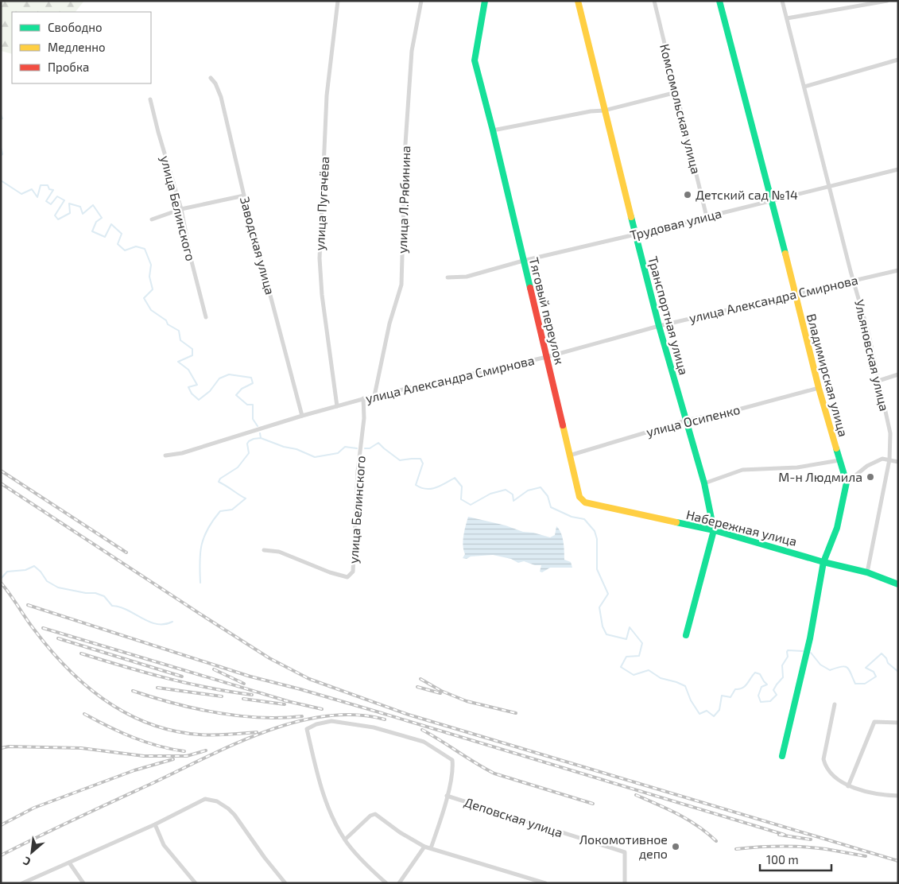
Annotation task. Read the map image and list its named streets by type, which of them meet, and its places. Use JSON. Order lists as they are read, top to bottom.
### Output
{
  "streets": {
    "street": [
      "Комсомольская улица",
      "улица Л.Рябинина",
      "улица Пугачёва",
      "улица Белинского",
      "Трудовая улица",
      "Заводская улица",
      "улица Александра Смирнова",
      "Тяговый переулок",
      "Транспортная улица",
      "Ульяновская улица",
      "Владимирская улица",
      "улица Осипенко",
      "Набережная улица",
      "Деповская улица"
    ]
  },
  "crossings": [
    ["Комсомольская улица", "Трудовая улица"],
    ["улица Л.Рябинина", "улица Александра Смирнова"],
    ["улица Пугачёва", "улица Александра Смирнова"],
    ["улица Белинского", "улица Александра Смирнова"],
    ["Трудовая улица", "Тяговый переулок"],
    ["Трудовая улица", "Транспортная улица"],
    ["Трудовая улица", "Ульяновская улица"],
    ["Трудовая улица", "Владимирская улица"],
    ["Заводская улица", "улица Александра Смирнова"],
    ["улица Александра Смирнова", "Тяговый переулок"],
    ["улица Александра Смирнова", "Транспортная улица"],
    ["улица Александра Смирнова", "Ульяновская улица"],
    ["улица Александра Смирнова", "Владимирская улица"],
    ["Тяговый переулок", "улица Осипенко"],
    ["Тяговый переулок", "Набережная улица"],
    ["Транспортная улица", "улица Осипенко"],
    ["Транспортная улица", "Набережная улица"],
    ["Ульяновская улица", "Набережная улица"],
    ["Владимирская улица", "улица Осипенко"],
    ["Владимирская улица", "Набережная улица"]
  ],
  "places": ["Детский сад №14", "М-н Людмила", "Локомотивное депо"],
  "legend": ["Свободно", "Медленно", "Пробка"],
  "scale_bar": "100 m",
  "north": "bottom left"
}
